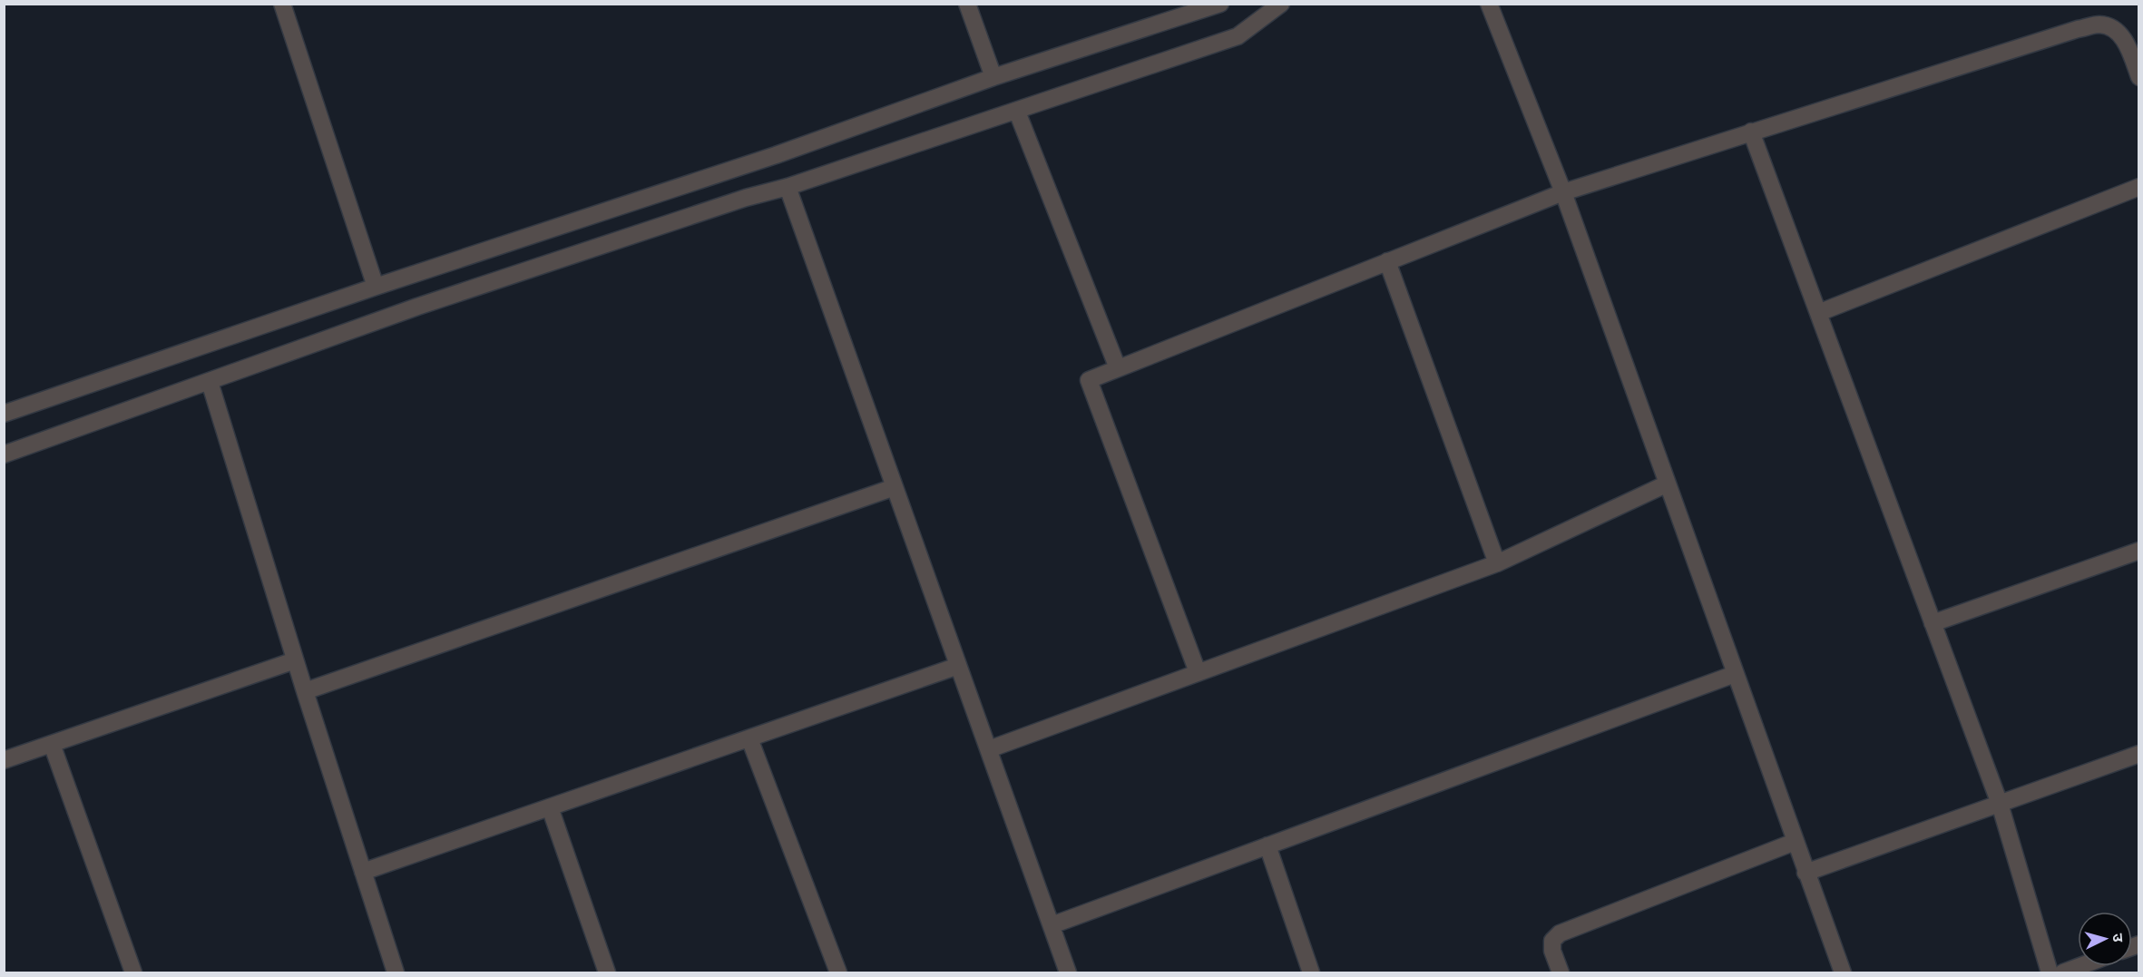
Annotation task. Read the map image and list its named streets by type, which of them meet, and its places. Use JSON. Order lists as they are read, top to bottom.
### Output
{
  "north": "right"
}
